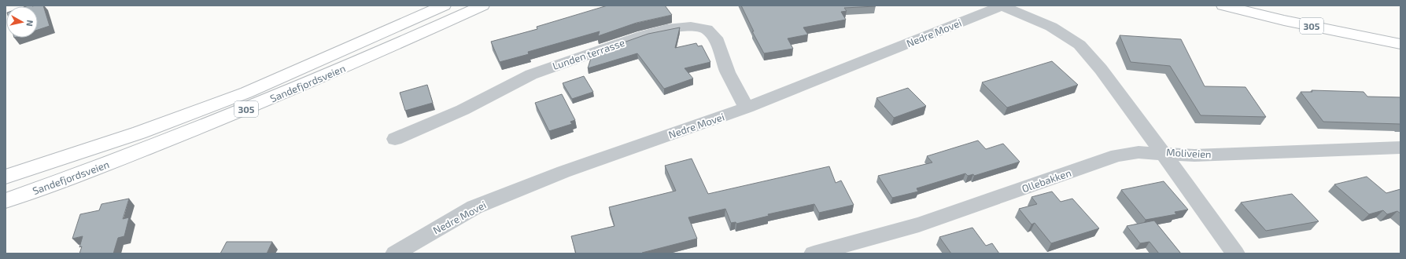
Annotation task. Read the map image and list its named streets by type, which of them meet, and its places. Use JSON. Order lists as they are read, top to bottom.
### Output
{
  "streets": {
    "main road": ["305", "Sandefjordsveien"],
    "street": [
      "Nedre Movei",
      "Lunden terrasse",
      "Moliveien",
      "Ollebakken"
    ]
  },
  "crossings": [
    ["Nedre Movei", "Lunden terrasse"],
    ["Nedre Movei", "Moliveien"],
    ["Moliveien", "Ollebakken"]
  ],
  "north": "right"
}
